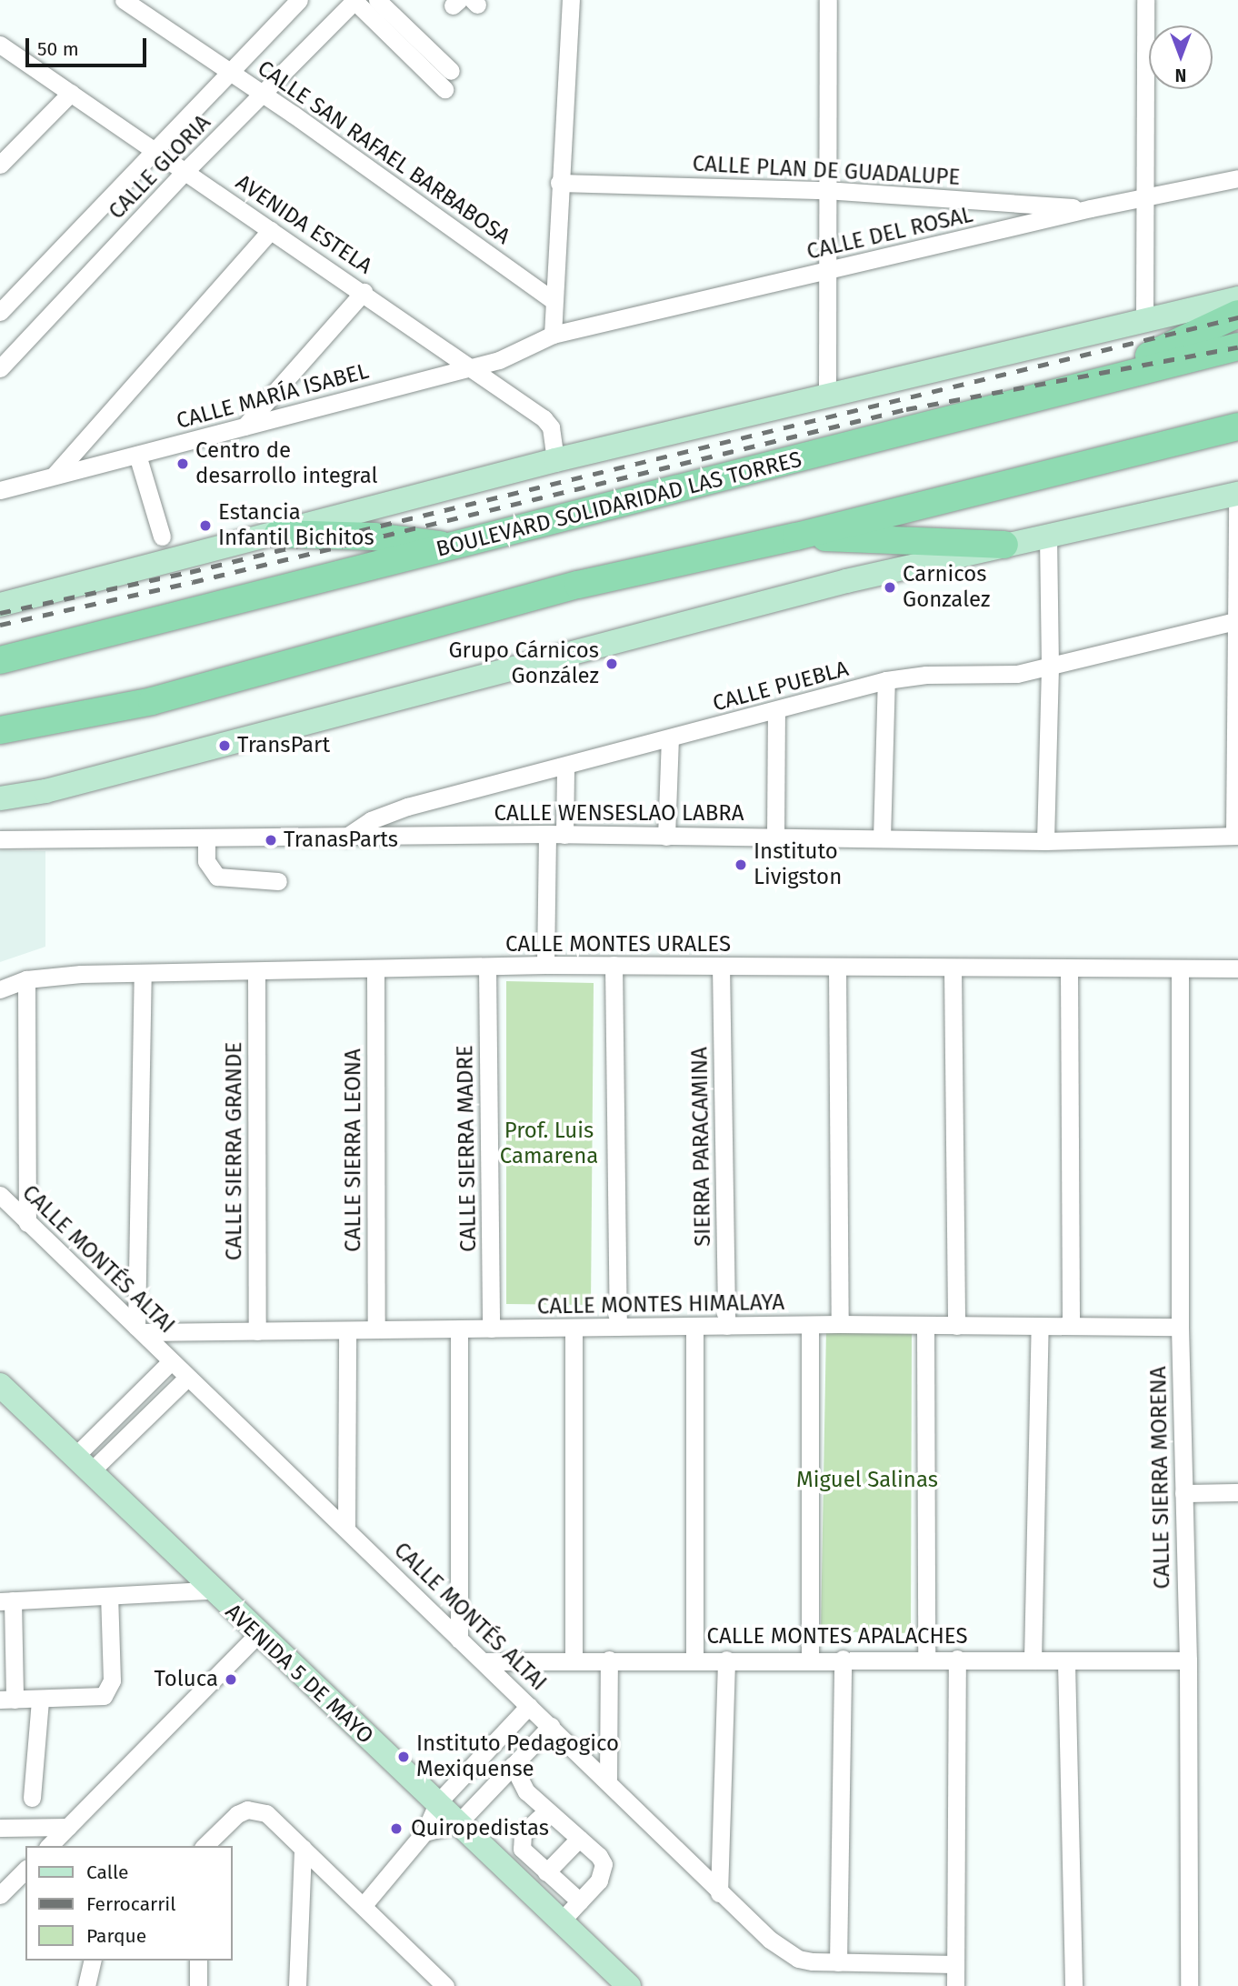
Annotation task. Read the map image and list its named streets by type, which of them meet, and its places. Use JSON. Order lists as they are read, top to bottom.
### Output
{
  "streets": {
    "highway": ["BOULEVARD SOLIDARIDAD LAS TORRES"],
    "main road": ["AVENIDA 5 DE MAYO"],
    "street": [
      "CALLE SAN RAFAEL BARBABOSA",
      "CALLE GLORIA",
      "CALLE PLAN DE GUADALUPE",
      "AVENIDA ESTELA",
      "CALLE DEL ROSAL",
      "CALLE MARÍA ISABEL",
      "CALLE PUEBLA",
      "CALLE WENSESLAO LABRA",
      "CALLE MONTES URALES",
      "SIERRA PARACAMINA",
      "CALLE SIERRA MADRE",
      "CALLE SIERRA LEONA",
      "CALLE SIERRA GRANDE",
      "CALLE MONTÉS ALTAI",
      "CALLE MONTES HIMALAYA",
      "CALLE SIERRA MORENA",
      "CALLE MONTES APALACHES"
    ]
  },
  "crossings": [
    ["CALLE SAN RAFAEL BARBABOSA", "CALLE GLORIA"],
    ["CALLE GLORIA", "AVENIDA ESTELA"],
    ["CALLE PLAN DE GUADALUPE", "CALLE DEL ROSAL"],
    ["AVENIDA ESTELA", "CALLE MARÍA ISABEL"],
    ["CALLE DEL ROSAL", "CALLE MARÍA ISABEL"],
    ["CALLE PUEBLA", "CALLE WENSESLAO LABRA"],
    ["CALLE MONTES URALES", "SIERRA PARACAMINA"],
    ["CALLE MONTES URALES", "CALLE SIERRA MADRE"],
    ["CALLE MONTES URALES", "CALLE SIERRA LEONA"],
    ["CALLE MONTES URALES", "CALLE SIERRA GRANDE"],
    ["CALLE MONTES URALES", "CALLE SIERRA MORENA"],
    ["SIERRA PARACAMINA", "CALLE MONTES HIMALAYA"],
    ["CALLE SIERRA MADRE", "CALLE MONTES HIMALAYA"],
    ["CALLE SIERRA LEONA", "CALLE MONTES HIMALAYA"],
    ["CALLE SIERRA GRANDE", "CALLE MONTES HIMALAYA"],
    ["CALLE MONTÉS ALTAI", "CALLE MONTES HIMALAYA"],
    ["CALLE MONTÉS ALTAI", "CALLE MONTES APALACHES"],
    ["CALLE MONTES HIMALAYA", "CALLE SIERRA MORENA"],
    ["CALLE SIERRA MORENA", "CALLE MONTES APALACHES"]
  ],
  "parks": ["Prof. Luis Camarena", "Miguel Salinas"],
  "places": [
    "Centro de desarrollo integral",
    "Estancia Infantil Bichitos",
    "Carnicos Gonzalez",
    "Grupo Cárnicos González",
    "TransPart",
    "TranasParts",
    "Instituto Livigston",
    "Toluca",
    "Instituto Pedagogico Mexiquense",
    "Quiropedistas"
  ],
  "legend": ["Calle", "Ferrocarril", "Parque"],
  "scale_bar": "50 m",
  "north": "bottom"
}
